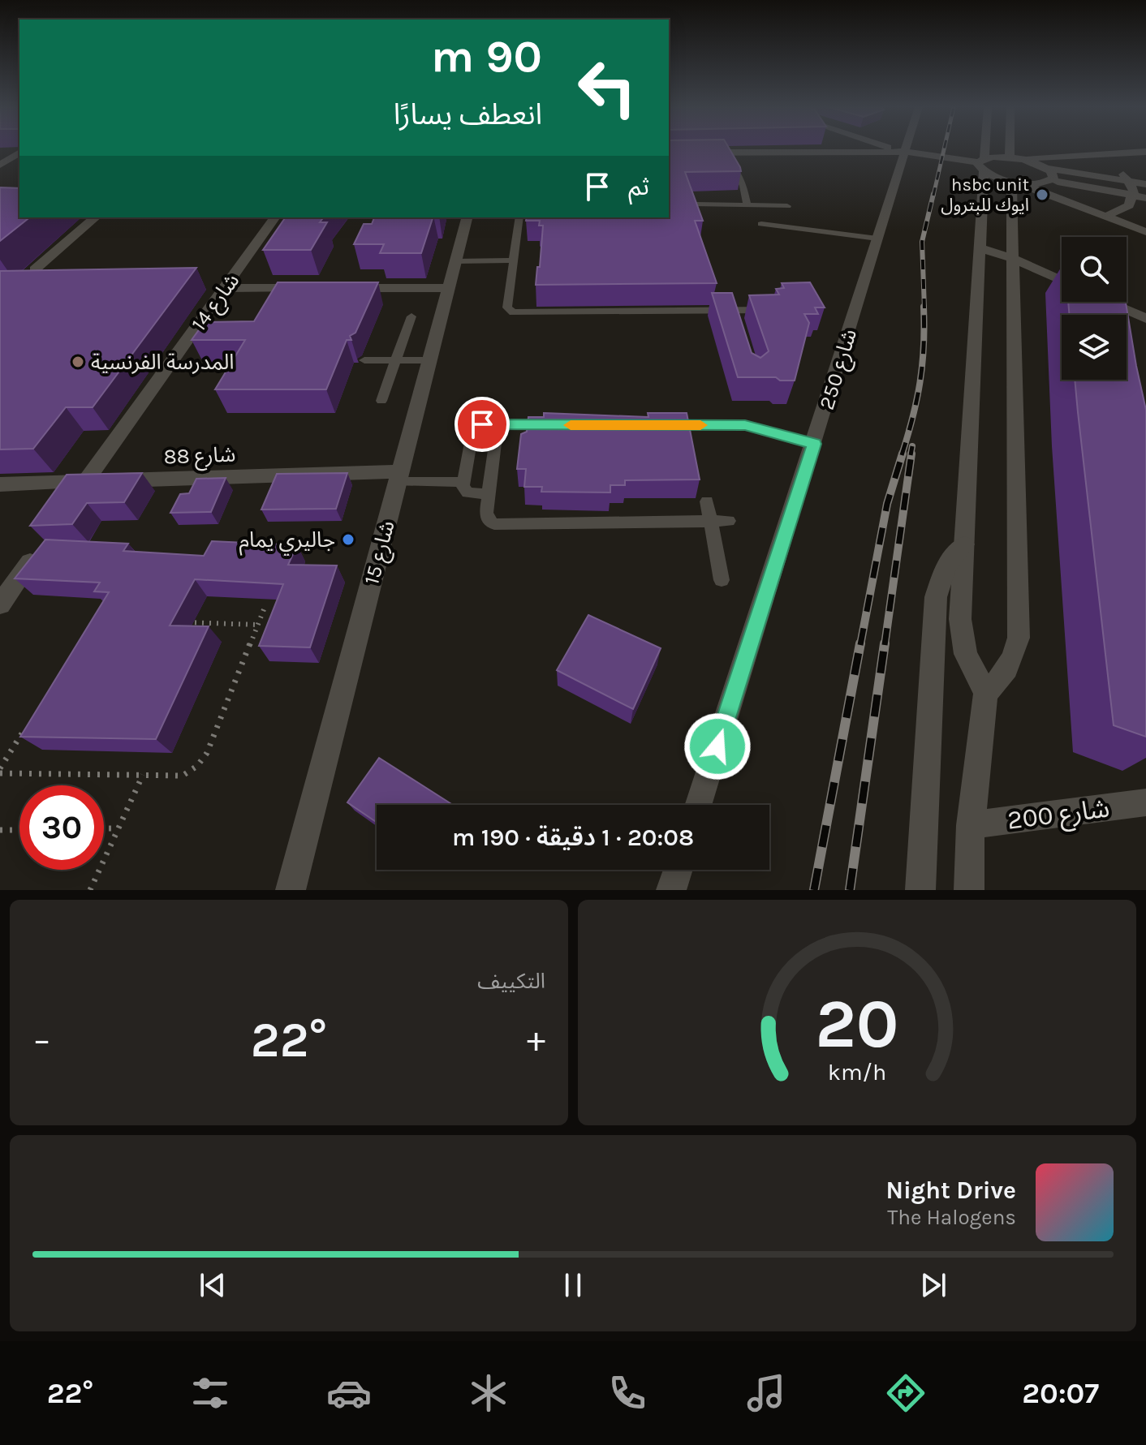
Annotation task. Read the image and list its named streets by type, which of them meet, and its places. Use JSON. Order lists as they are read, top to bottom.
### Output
{
  "streets": {
    "street": [
      "شارع 14",
      "شارع 250",
      "شارع 88",
      "شارع 15",
      "شارع 200"
    ]
  },
  "crossings": [
    ["شارع 14", "شارع 88"],
    ["شارع 88", "شارع 15"]
  ],
  "places": ["hsbc unit ايوك للبترول", "المدرسة الفرنسية", "جاليري يمام"],
  "page": {
    "turn": ["90 m", "انعطف يسارًا"],
    "then": "ثم",
    "limit": "30",
    "trip": "20:08 · 1 دقيقة · 190 m",
    "tile": "التكييف",
    "heat": ["−", "22°", "+"],
    "song": ["Night Drive", "The Halogens"],
    "tabs": ["20:07", "22°"],
    "gauge": ["20", "km/h"]
  }
}
